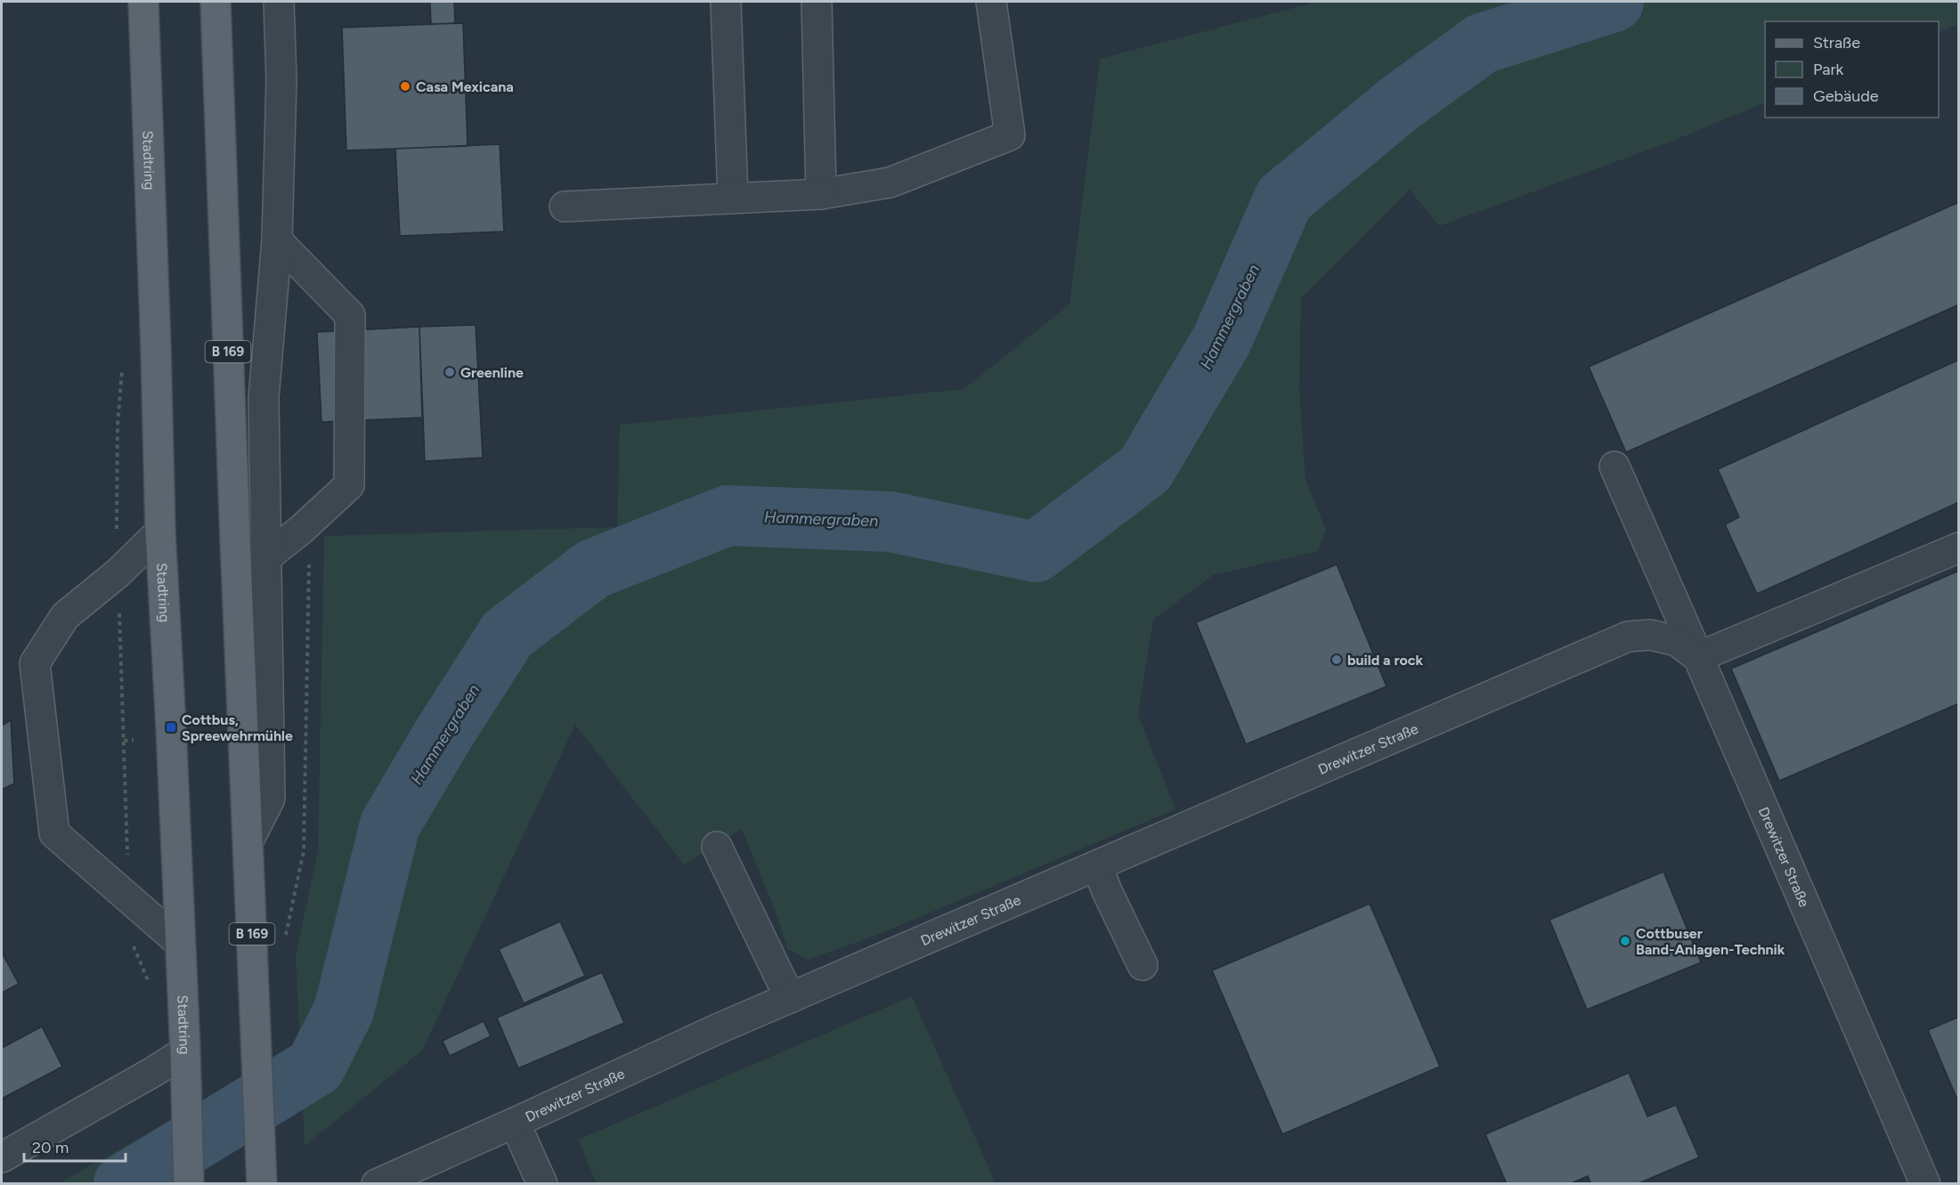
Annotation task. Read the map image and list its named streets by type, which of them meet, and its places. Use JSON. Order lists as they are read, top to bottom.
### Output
{
  "streets": {
    "main road": ["Stadtring", "B 169"],
    "street": ["Drewitzer Straße"]
  },
  "water": ["Hammergraben"],
  "places": {
    "other": [
      "Casa Mexicana",
      "Greenline",
      "build a rock",
      "Cottbuser Band-Anlagen-Technik"
    ],
    "transit": ["Cottbus, Spreewehrmühle"]
  },
  "legend": ["Straße", "Park", "Gebäude"],
  "scale_bar": "20 m"
}
